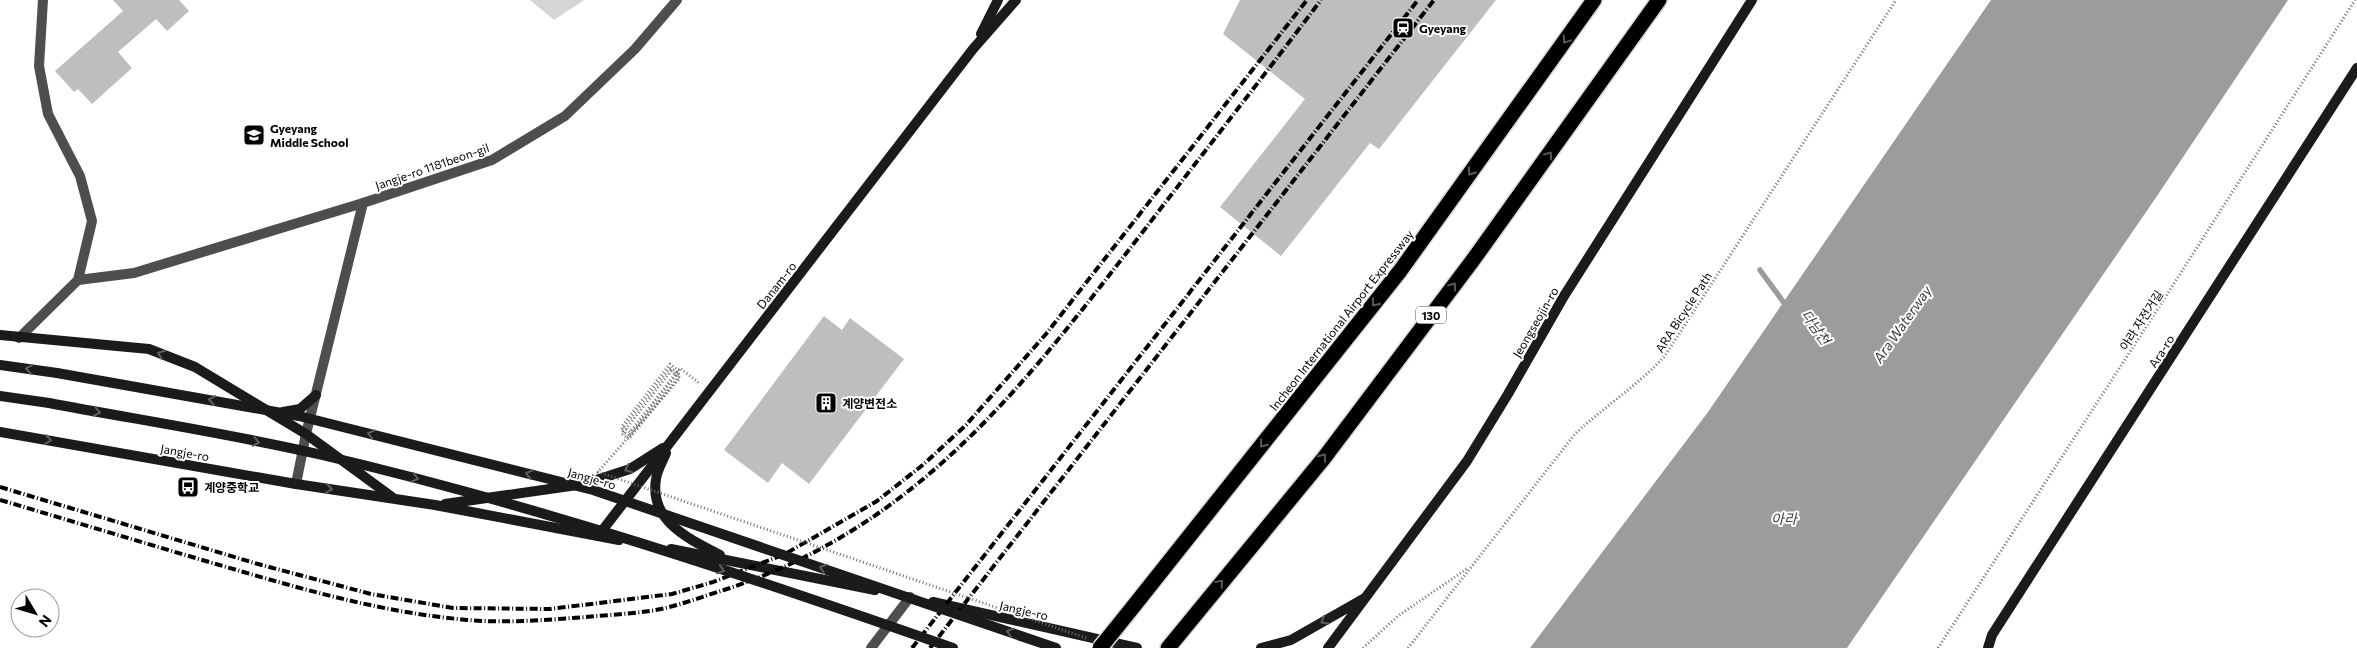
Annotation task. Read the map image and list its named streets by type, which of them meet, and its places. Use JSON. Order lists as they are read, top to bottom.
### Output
{
  "streets": {
    "highway": ["130", "Incheon International Airport Expressway"],
    "street": [
      "Jangje-ro 1181beon-gil",
      "Danam-ro",
      "Jeongseojin-ro",
      "Ara-ro",
      "Jangje-ro"
    ],
    "path": ["ARA Bicycle Path", "아라 자전거길"]
  },
  "crossings": [
    ["Jangje-ro 1181beon-gil", "Jangje-ro"],
    ["Danam-ro", "Jangje-ro"]
  ],
  "water": ["Ara Waterway", "다남천", "아라"],
  "places": {
    "station": ["Gyeyang"],
    "school or university": ["Gyeyang Middle School"],
    "building": ["계양변전소"],
    "bus stop": ["계양중학교"]
  },
  "north": "bottom right"
}
